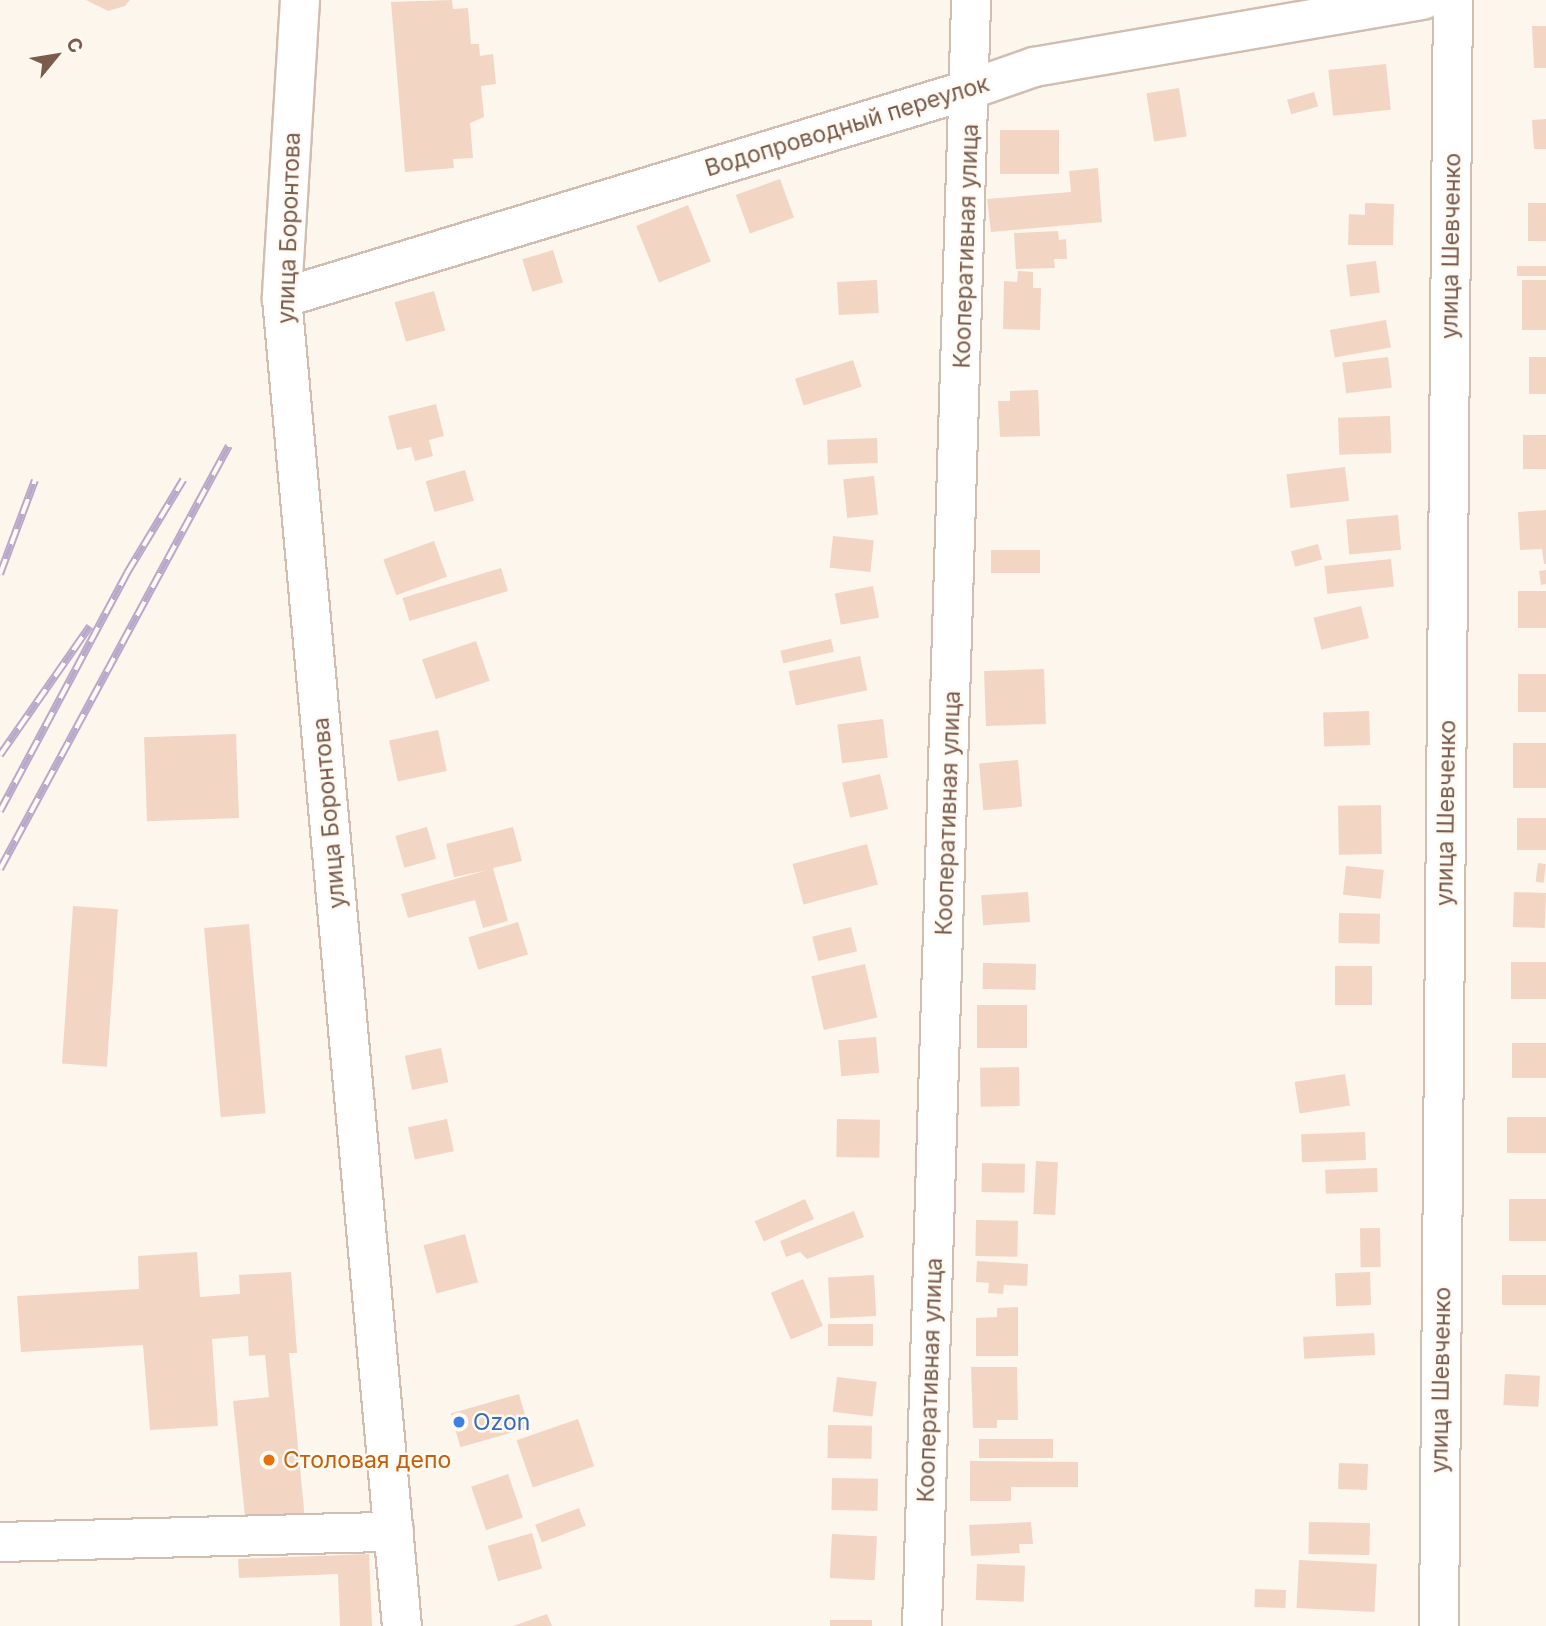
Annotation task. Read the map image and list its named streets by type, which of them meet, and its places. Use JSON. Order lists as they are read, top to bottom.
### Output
{
  "streets": {
    "street": [
      "Водопроводный переулок",
      "улица Боронтова",
      "Кооперативная улица",
      "улица Шевченко"
    ]
  },
  "crossings": [
    ["Водопроводный переулок", "улица Боронтова"],
    ["Водопроводный переулок", "Кооперативная улица"]
  ],
  "places": ["Ozon", "Столовая депо"],
  "north": "top right"
}
